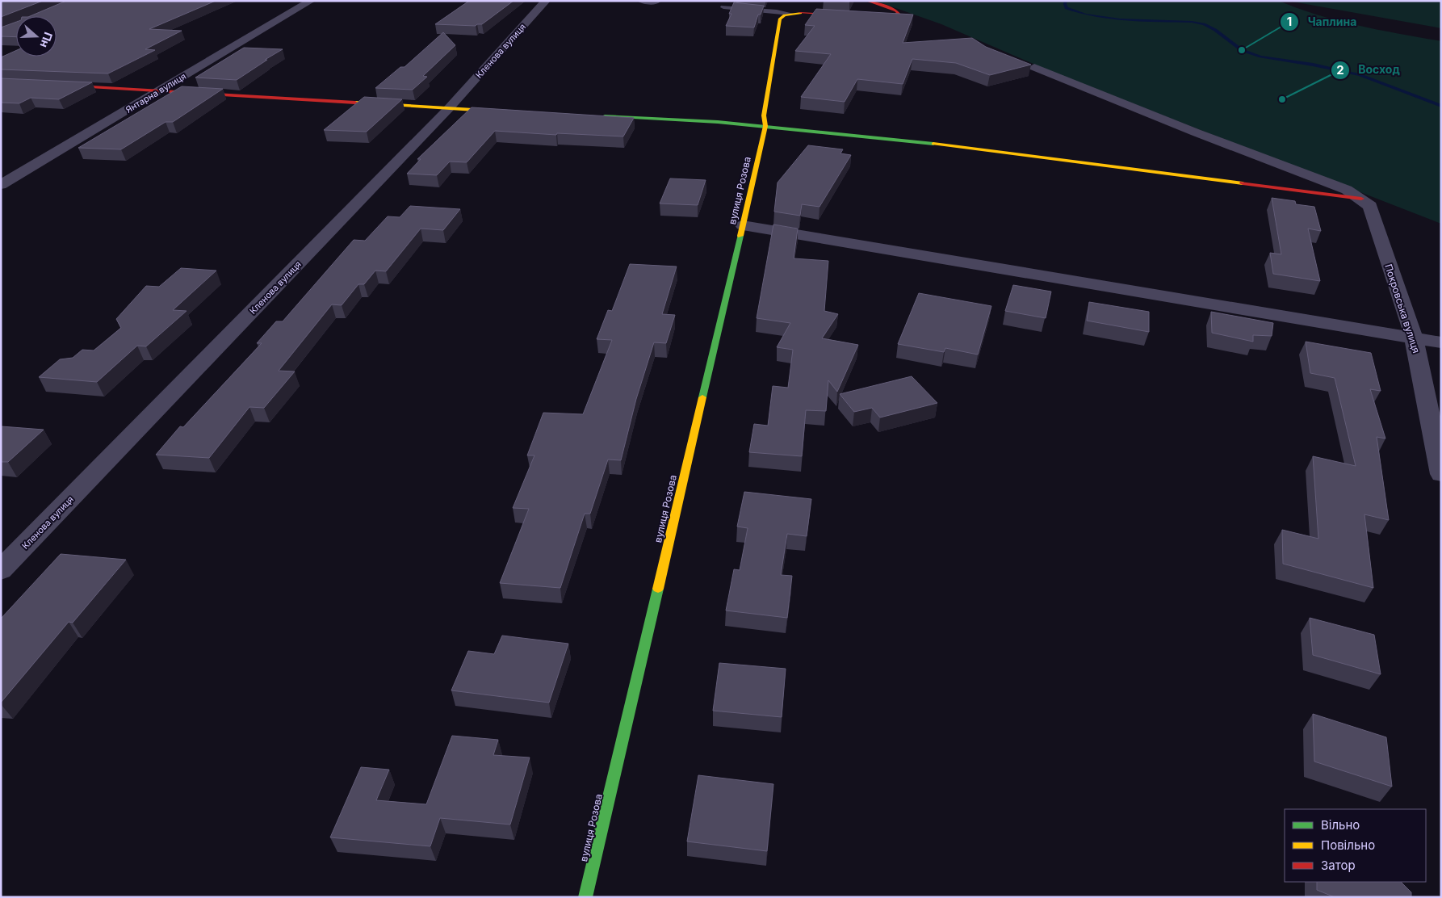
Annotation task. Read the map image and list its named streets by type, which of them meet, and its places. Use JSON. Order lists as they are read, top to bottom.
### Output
{
  "streets": {
    "street": [
      "Кленова вулиця",
      "Янтарна вулиця",
      "вулиця Розова",
      "Покровська вулиця"
    ]
  },
  "places": ["Чаплина", "Восход"],
  "legend": ["Вільно", "Повільно", "Затор"],
  "north": "right"
}
